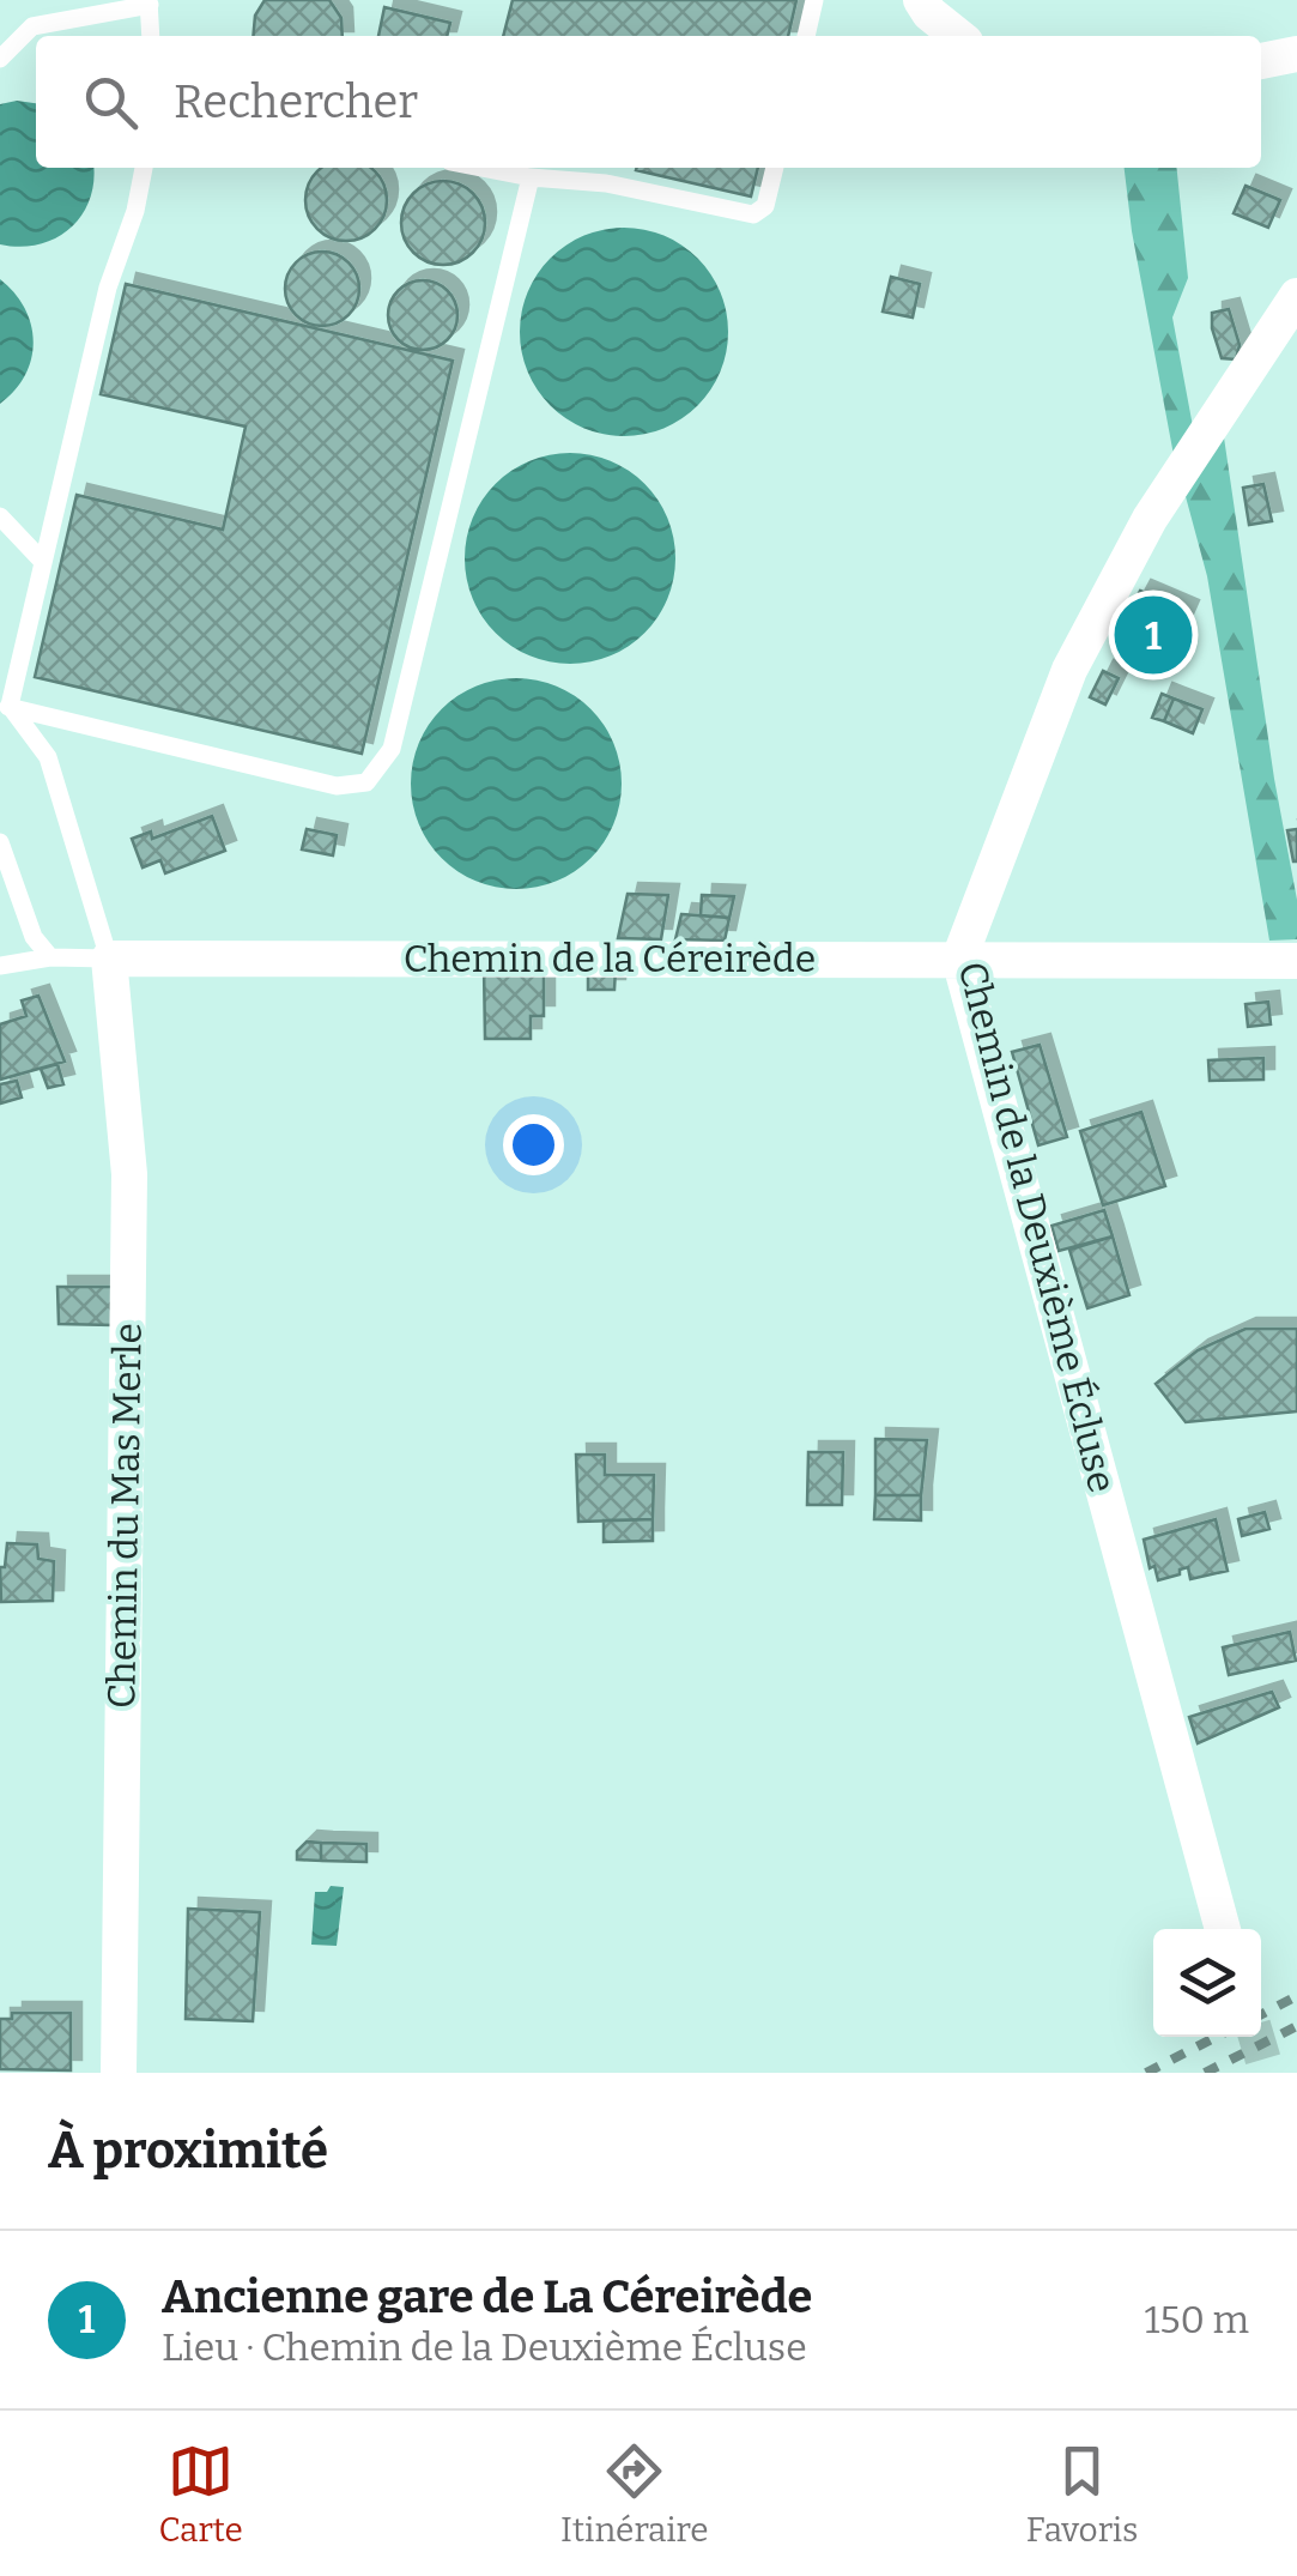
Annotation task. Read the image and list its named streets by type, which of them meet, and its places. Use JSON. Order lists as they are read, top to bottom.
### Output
{
  "streets": {
    "street": ["Chemin de la Céreirède", "Chemin de la Deuxième Écluse", "Chemin du Mas Merle"]
  },
  "crossings": [
    ["Chemin de la Céreirède", "Chemin de la Deuxième Écluse"],
    ["Chemin de la Céreirède", "Chemin du Mas Merle"]
  ],
  "page": {
    "search": "Rechercher",
    "pins": "1",
    "heading": "À proximité",
    "list": [
      {
        "mark": "1",
        "name": "Ancienne gare de La Céreirède",
        "note": "Lieu · Chemin de la Deuxième Écluse",
        "value": "150 m"
      }
    ],
    "nav": ["Carte", "Itinéraire", "Favoris"]
  }
}
